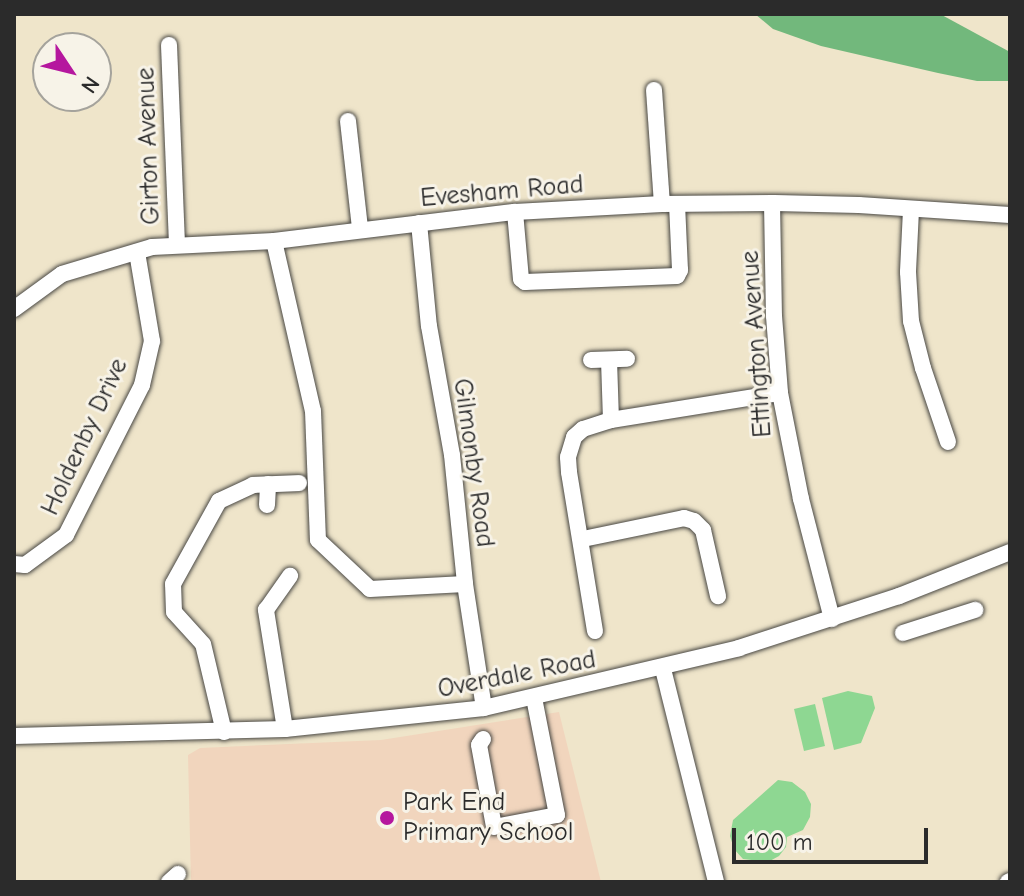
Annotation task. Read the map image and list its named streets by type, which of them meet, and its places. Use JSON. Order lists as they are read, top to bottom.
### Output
{
  "streets": {
    "street": [
      "Girton Avenue",
      "Evesham Road",
      "Ettington Avenue",
      "Holdenby Drive",
      "Gilmonby Road",
      "Overdale Road"
    ]
  },
  "crossings": [
    ["Girton Avenue", "Evesham Road"],
    ["Evesham Road", "Ettington Avenue"],
    ["Evesham Road", "Holdenby Drive"],
    ["Evesham Road", "Gilmonby Road"],
    ["Ettington Avenue", "Overdale Road"],
    ["Gilmonby Road", "Overdale Road"]
  ],
  "places": ["Park End Primary School"],
  "scale_bar": "100 m",
  "north": "bottom right"
}
